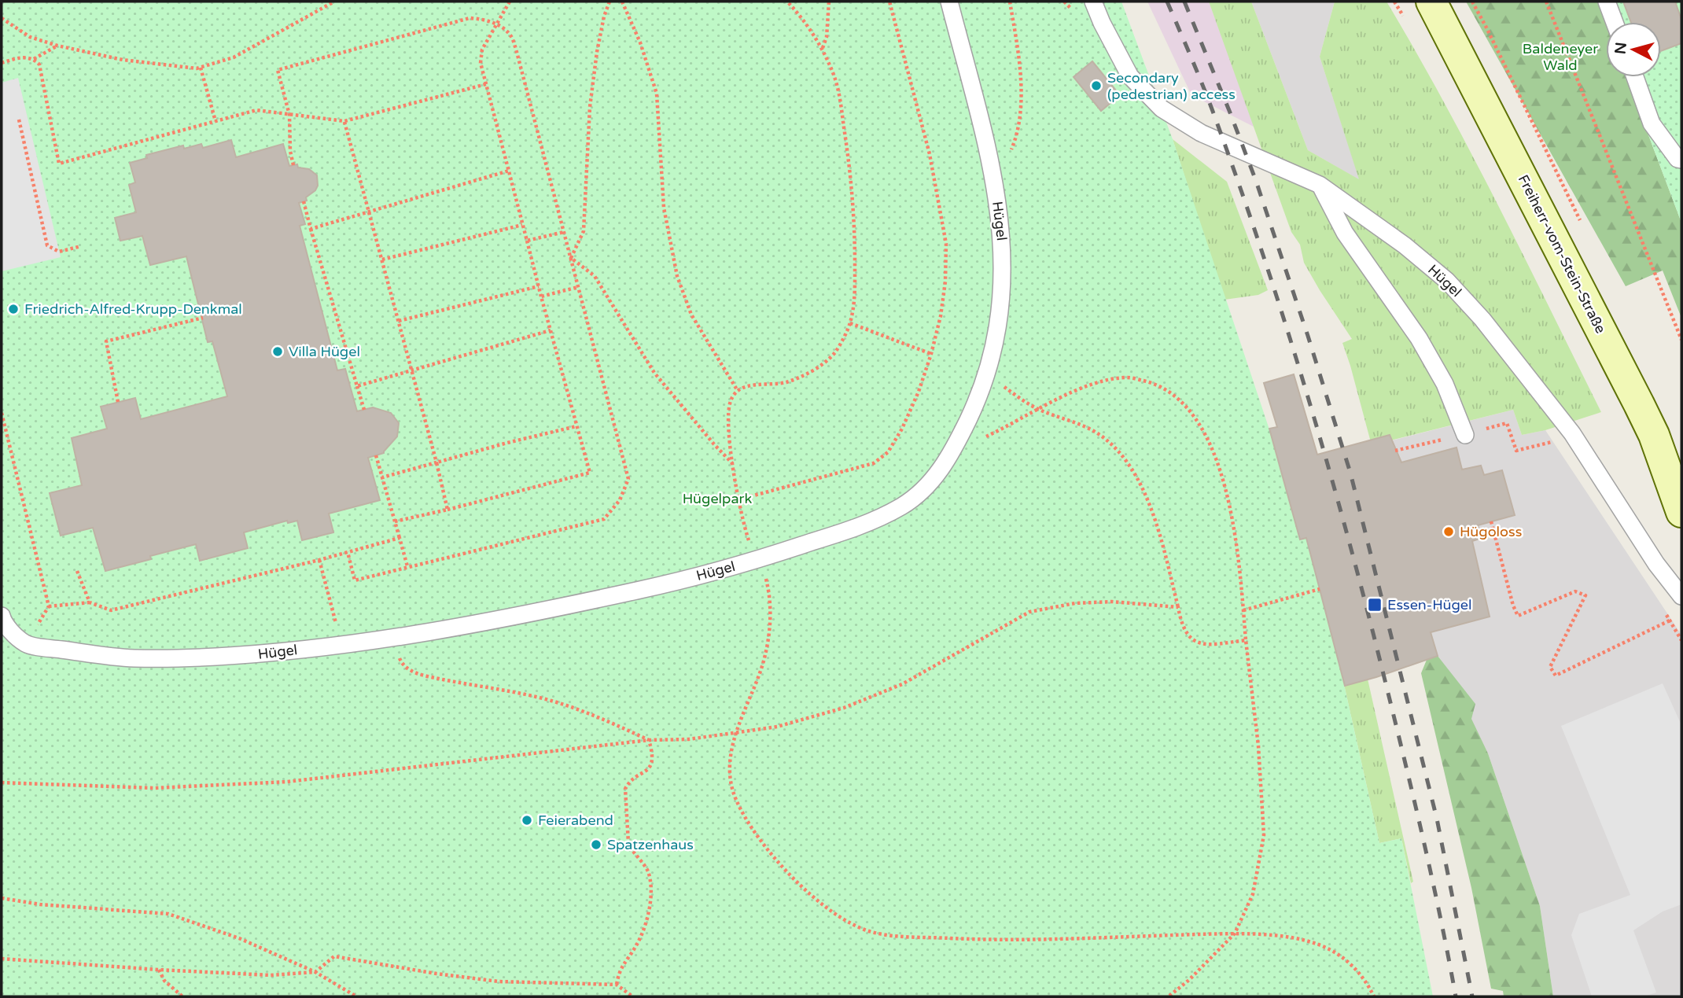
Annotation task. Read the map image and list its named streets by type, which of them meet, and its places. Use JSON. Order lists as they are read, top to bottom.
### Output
{
  "streets": {
    "main road": ["Freiherr-vom-Stein-Straße"],
    "lane": ["Hügel"]
  },
  "parks": ["Baldeneyer Wald", "Hügelpark"],
  "places": {
    "other": [
      "Secondary (pedestrian) access",
      "Friedrich-Alfred-Krupp-Denkmal",
      "Villa Hügel",
      "Hügoloss",
      "Feierabend",
      "Spatzenhaus"
    ],
    "transit": ["Essen-Hügel"]
  },
  "north": "left"
}
